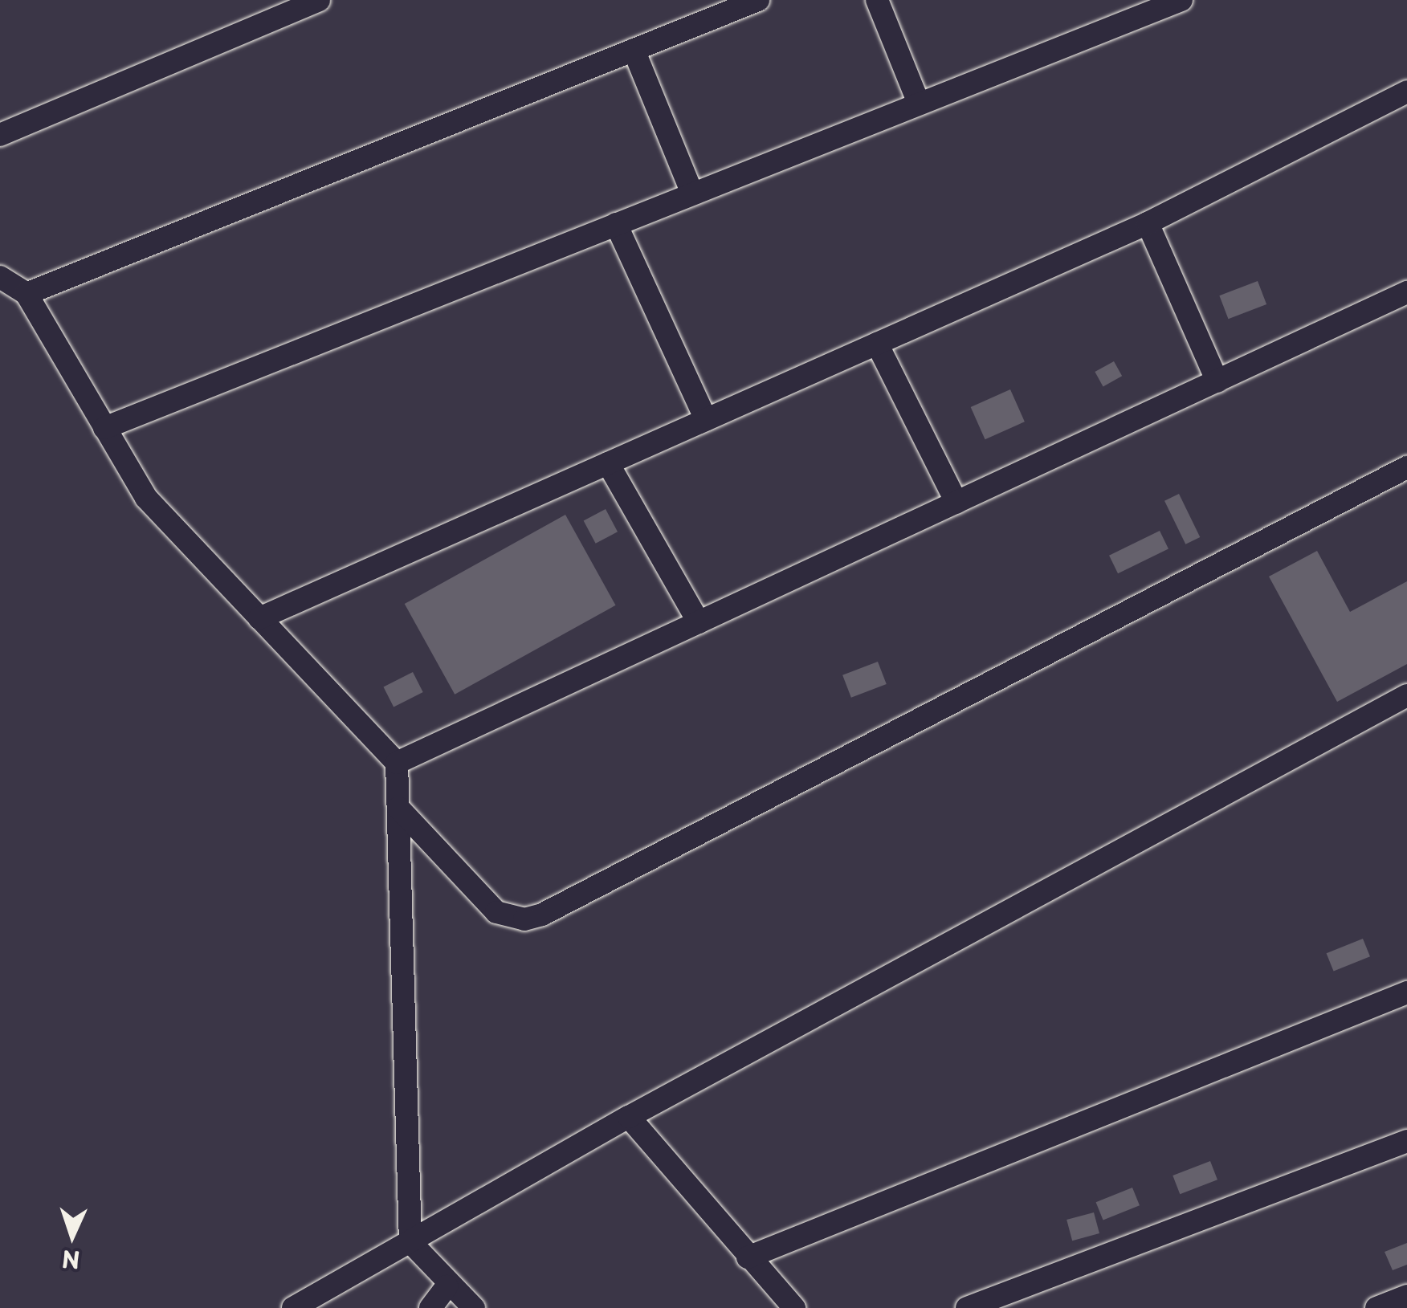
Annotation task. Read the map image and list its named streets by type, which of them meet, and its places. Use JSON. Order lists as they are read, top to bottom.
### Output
{
  "north": "bottom"
}
